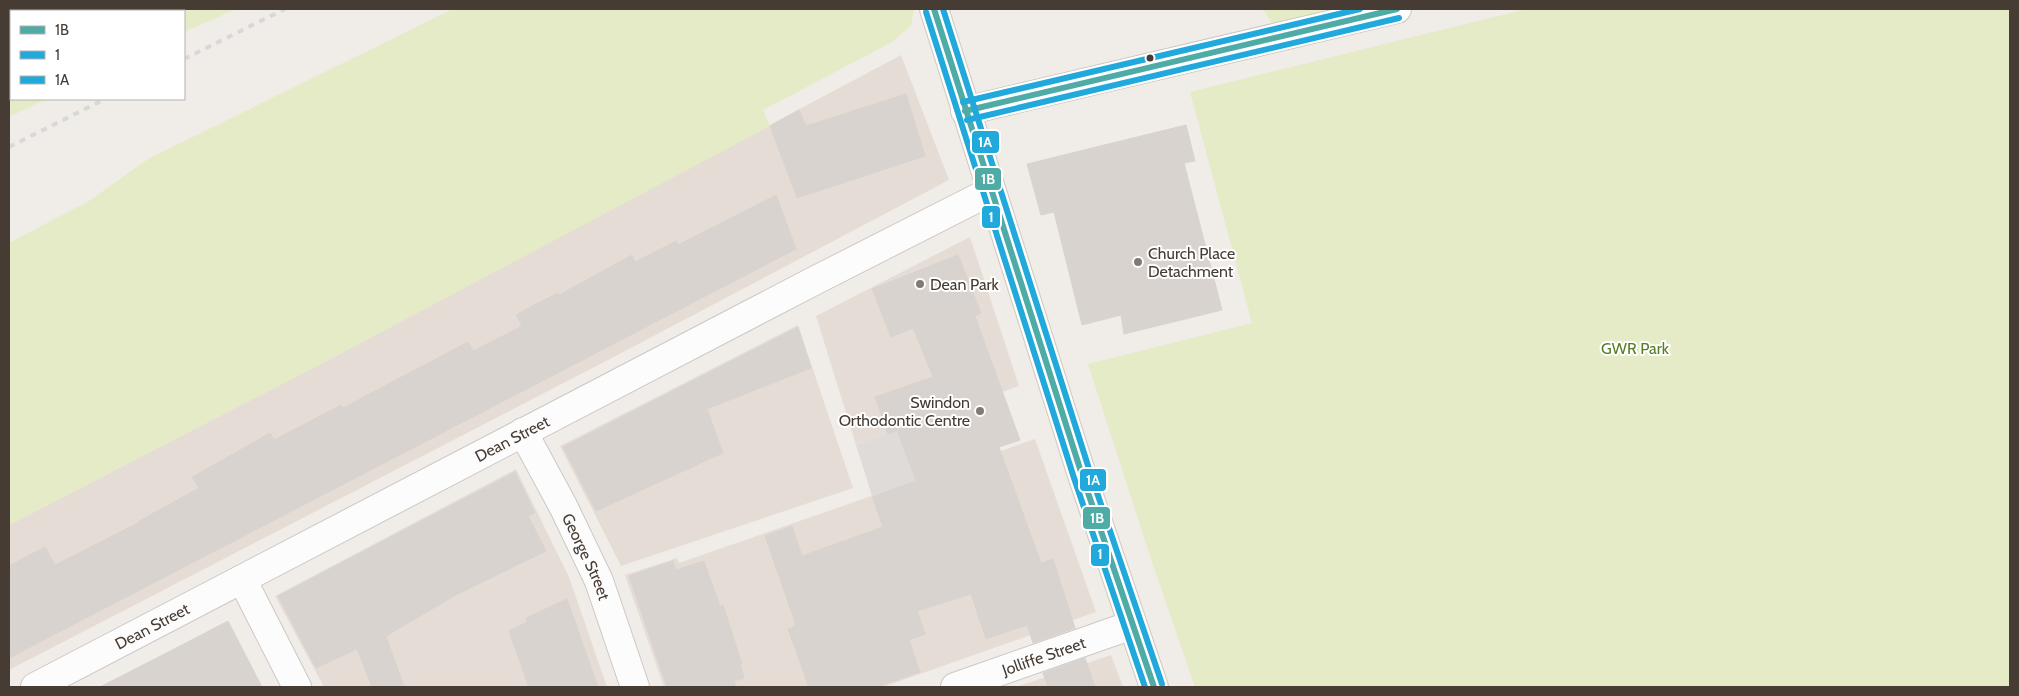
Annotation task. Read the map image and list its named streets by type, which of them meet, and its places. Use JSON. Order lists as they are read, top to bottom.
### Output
{
  "streets": {
    "street": ["Dean Street", "George Street", "Jolliffe Street"]
  },
  "crossings": [
    ["Dean Street", "George Street"]
  ],
  "parks": ["GWR Park"],
  "places": ["Church Place Detachment", "Dean Park", "Swindon Orthodontic Centre"],
  "lines": ["transit line 1B", "transit line 1A", "transit line 1"],
  "legend": ["1B", "1", "1A"]
}
